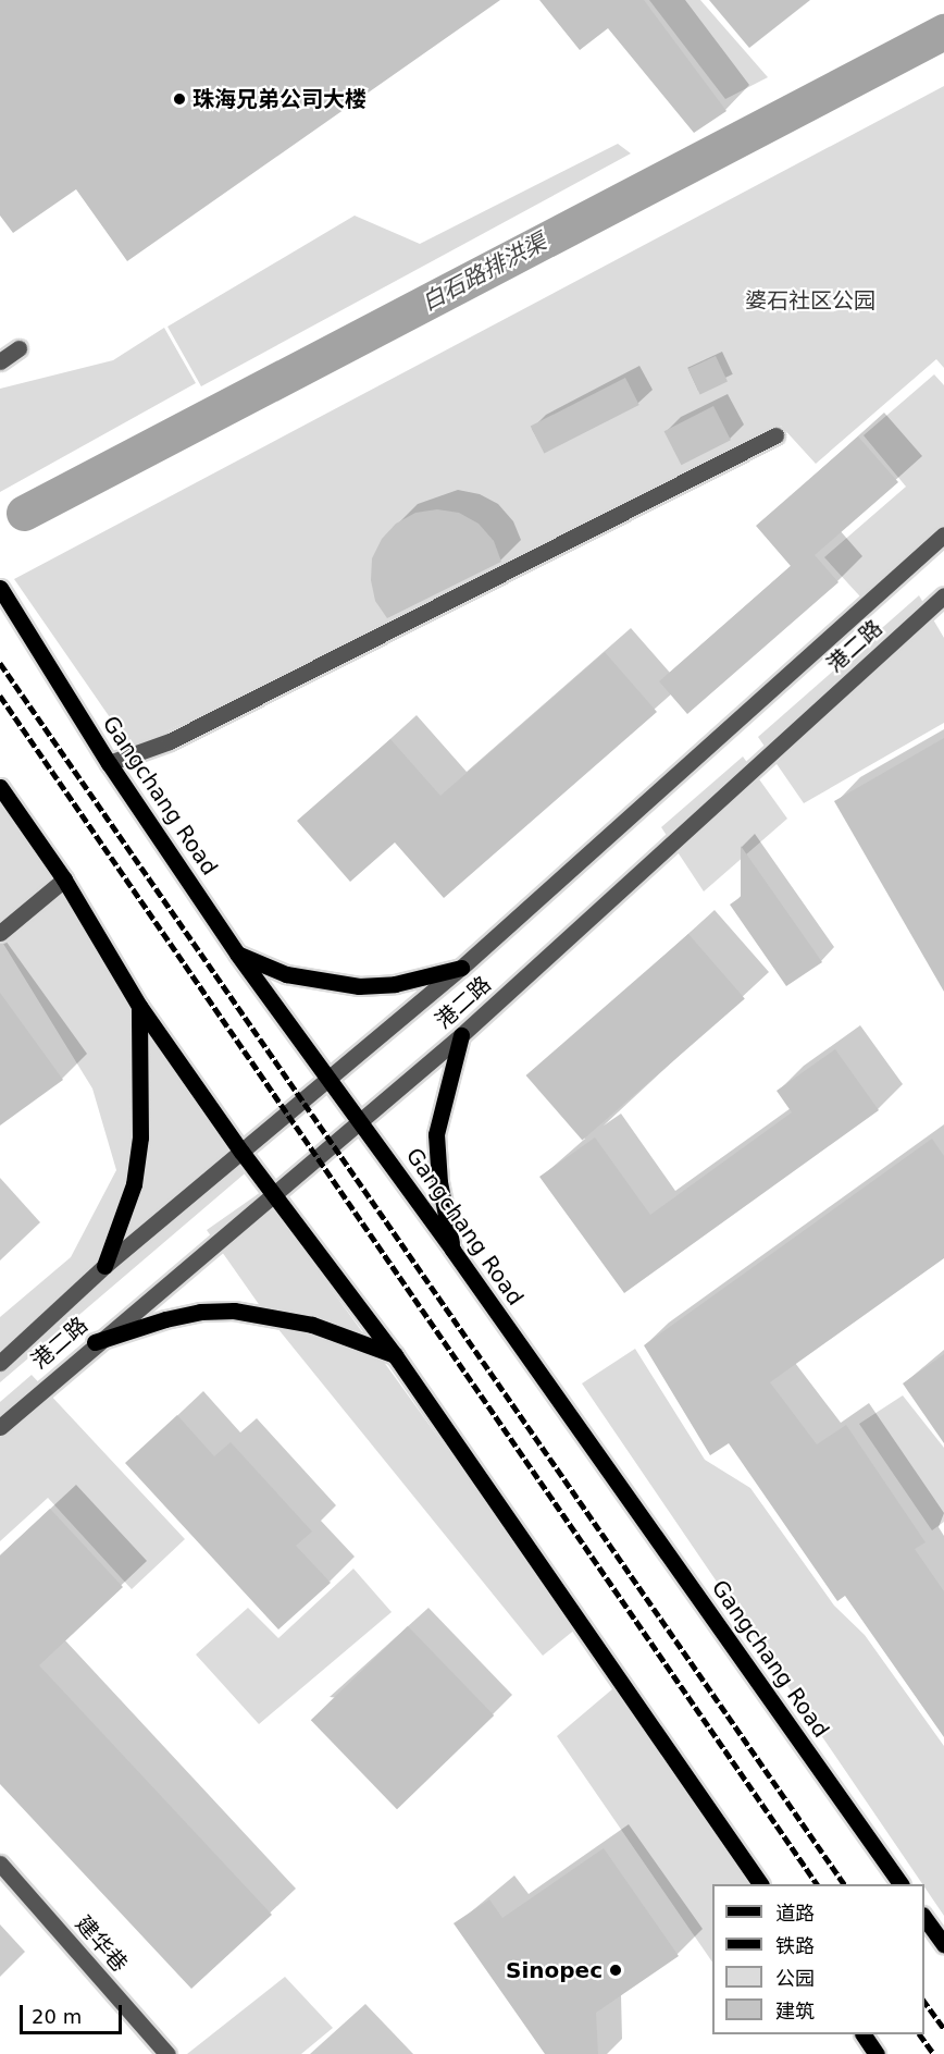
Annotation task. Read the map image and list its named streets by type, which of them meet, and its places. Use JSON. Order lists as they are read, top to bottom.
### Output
{
  "streets": {
    "main road": ["Gangchang Road"],
    "street": ["港二路", "建华巷"]
  },
  "crossings": [
    ["港二路", "Gangchang Road"]
  ],
  "water": ["白石路排洪渠"],
  "parks": ["婆石社区公园"],
  "places": ["珠海兄弟公司大楼", "Sinopec"],
  "legend": [
    "道路",
    "铁路",
    "公园",
    "建筑"
  ],
  "scale_bar": "20 m"
}
